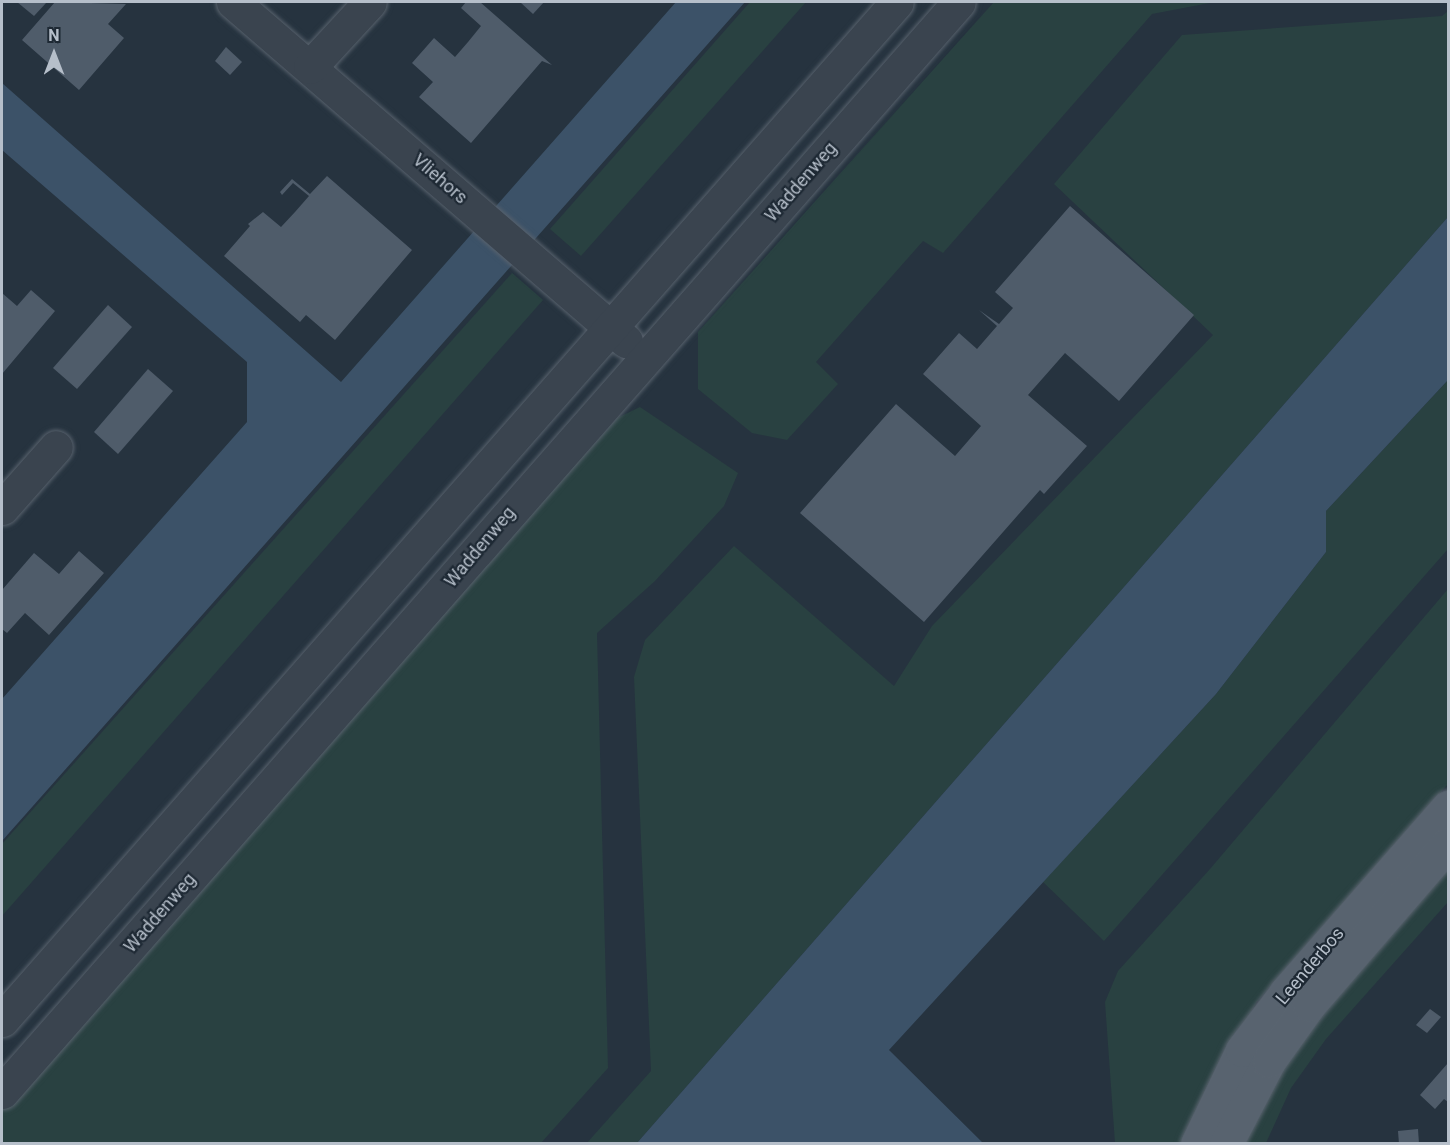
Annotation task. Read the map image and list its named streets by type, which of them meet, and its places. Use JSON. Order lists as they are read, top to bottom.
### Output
{
  "streets": {
    "main road": ["Leenderbos"],
    "street": ["Vliehors", "Waddenweg"]
  },
  "crossings": [
    ["Vliehors", "Waddenweg"]
  ],
  "north": "top"
}
